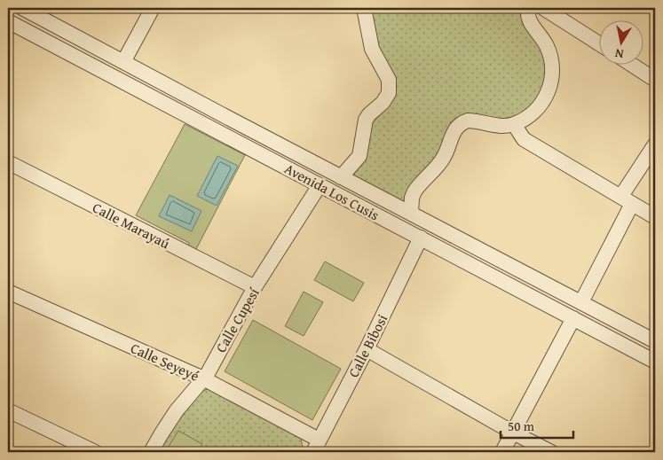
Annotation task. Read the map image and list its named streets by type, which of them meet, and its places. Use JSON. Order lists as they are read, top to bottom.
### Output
{
  "streets": {
    "street": [
      "Avenida Los Cusis",
      "Calle Marayaú",
      "Calle Cupesí",
      "Calle Bibosi",
      "Calle Seyeyé"
    ]
  },
  "crossings": [
    ["Avenida Los Cusis", "Calle Cupesí"],
    ["Avenida Los Cusis", "Calle Bibosi"],
    ["Calle Marayaú", "Calle Cupesí"],
    ["Calle Cupesí", "Calle Seyeyé"],
    ["Calle Bibosi", "Calle Seyeyé"]
  ],
  "scale_bar": "50 m",
  "north": "bottom"
}
